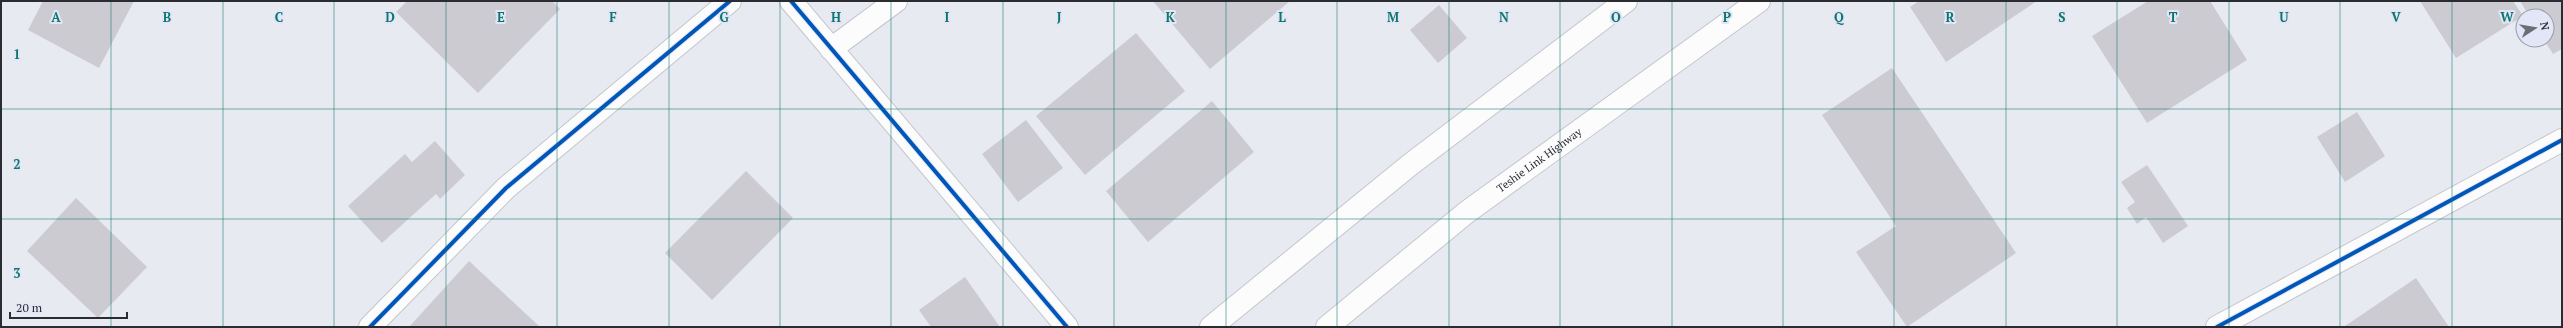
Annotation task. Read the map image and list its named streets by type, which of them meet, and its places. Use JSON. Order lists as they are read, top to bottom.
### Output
{
  "streets": {
    "street": ["Teshie Link Highway"]
  },
  "scale_bar": "20 m",
  "north": "right",
  "grid": {
    "columns": [
      "A",
      "B",
      "C",
      "D",
      "E",
      "F",
      "G",
      "H",
      "I",
      "J",
      "K",
      "L",
      "M",
      "N",
      "O",
      "P",
      "Q",
      "R",
      "S",
      "T",
      "U",
      "V",
      "W"
    ],
    "rows": ["1", "2", "3"]
  }
}
